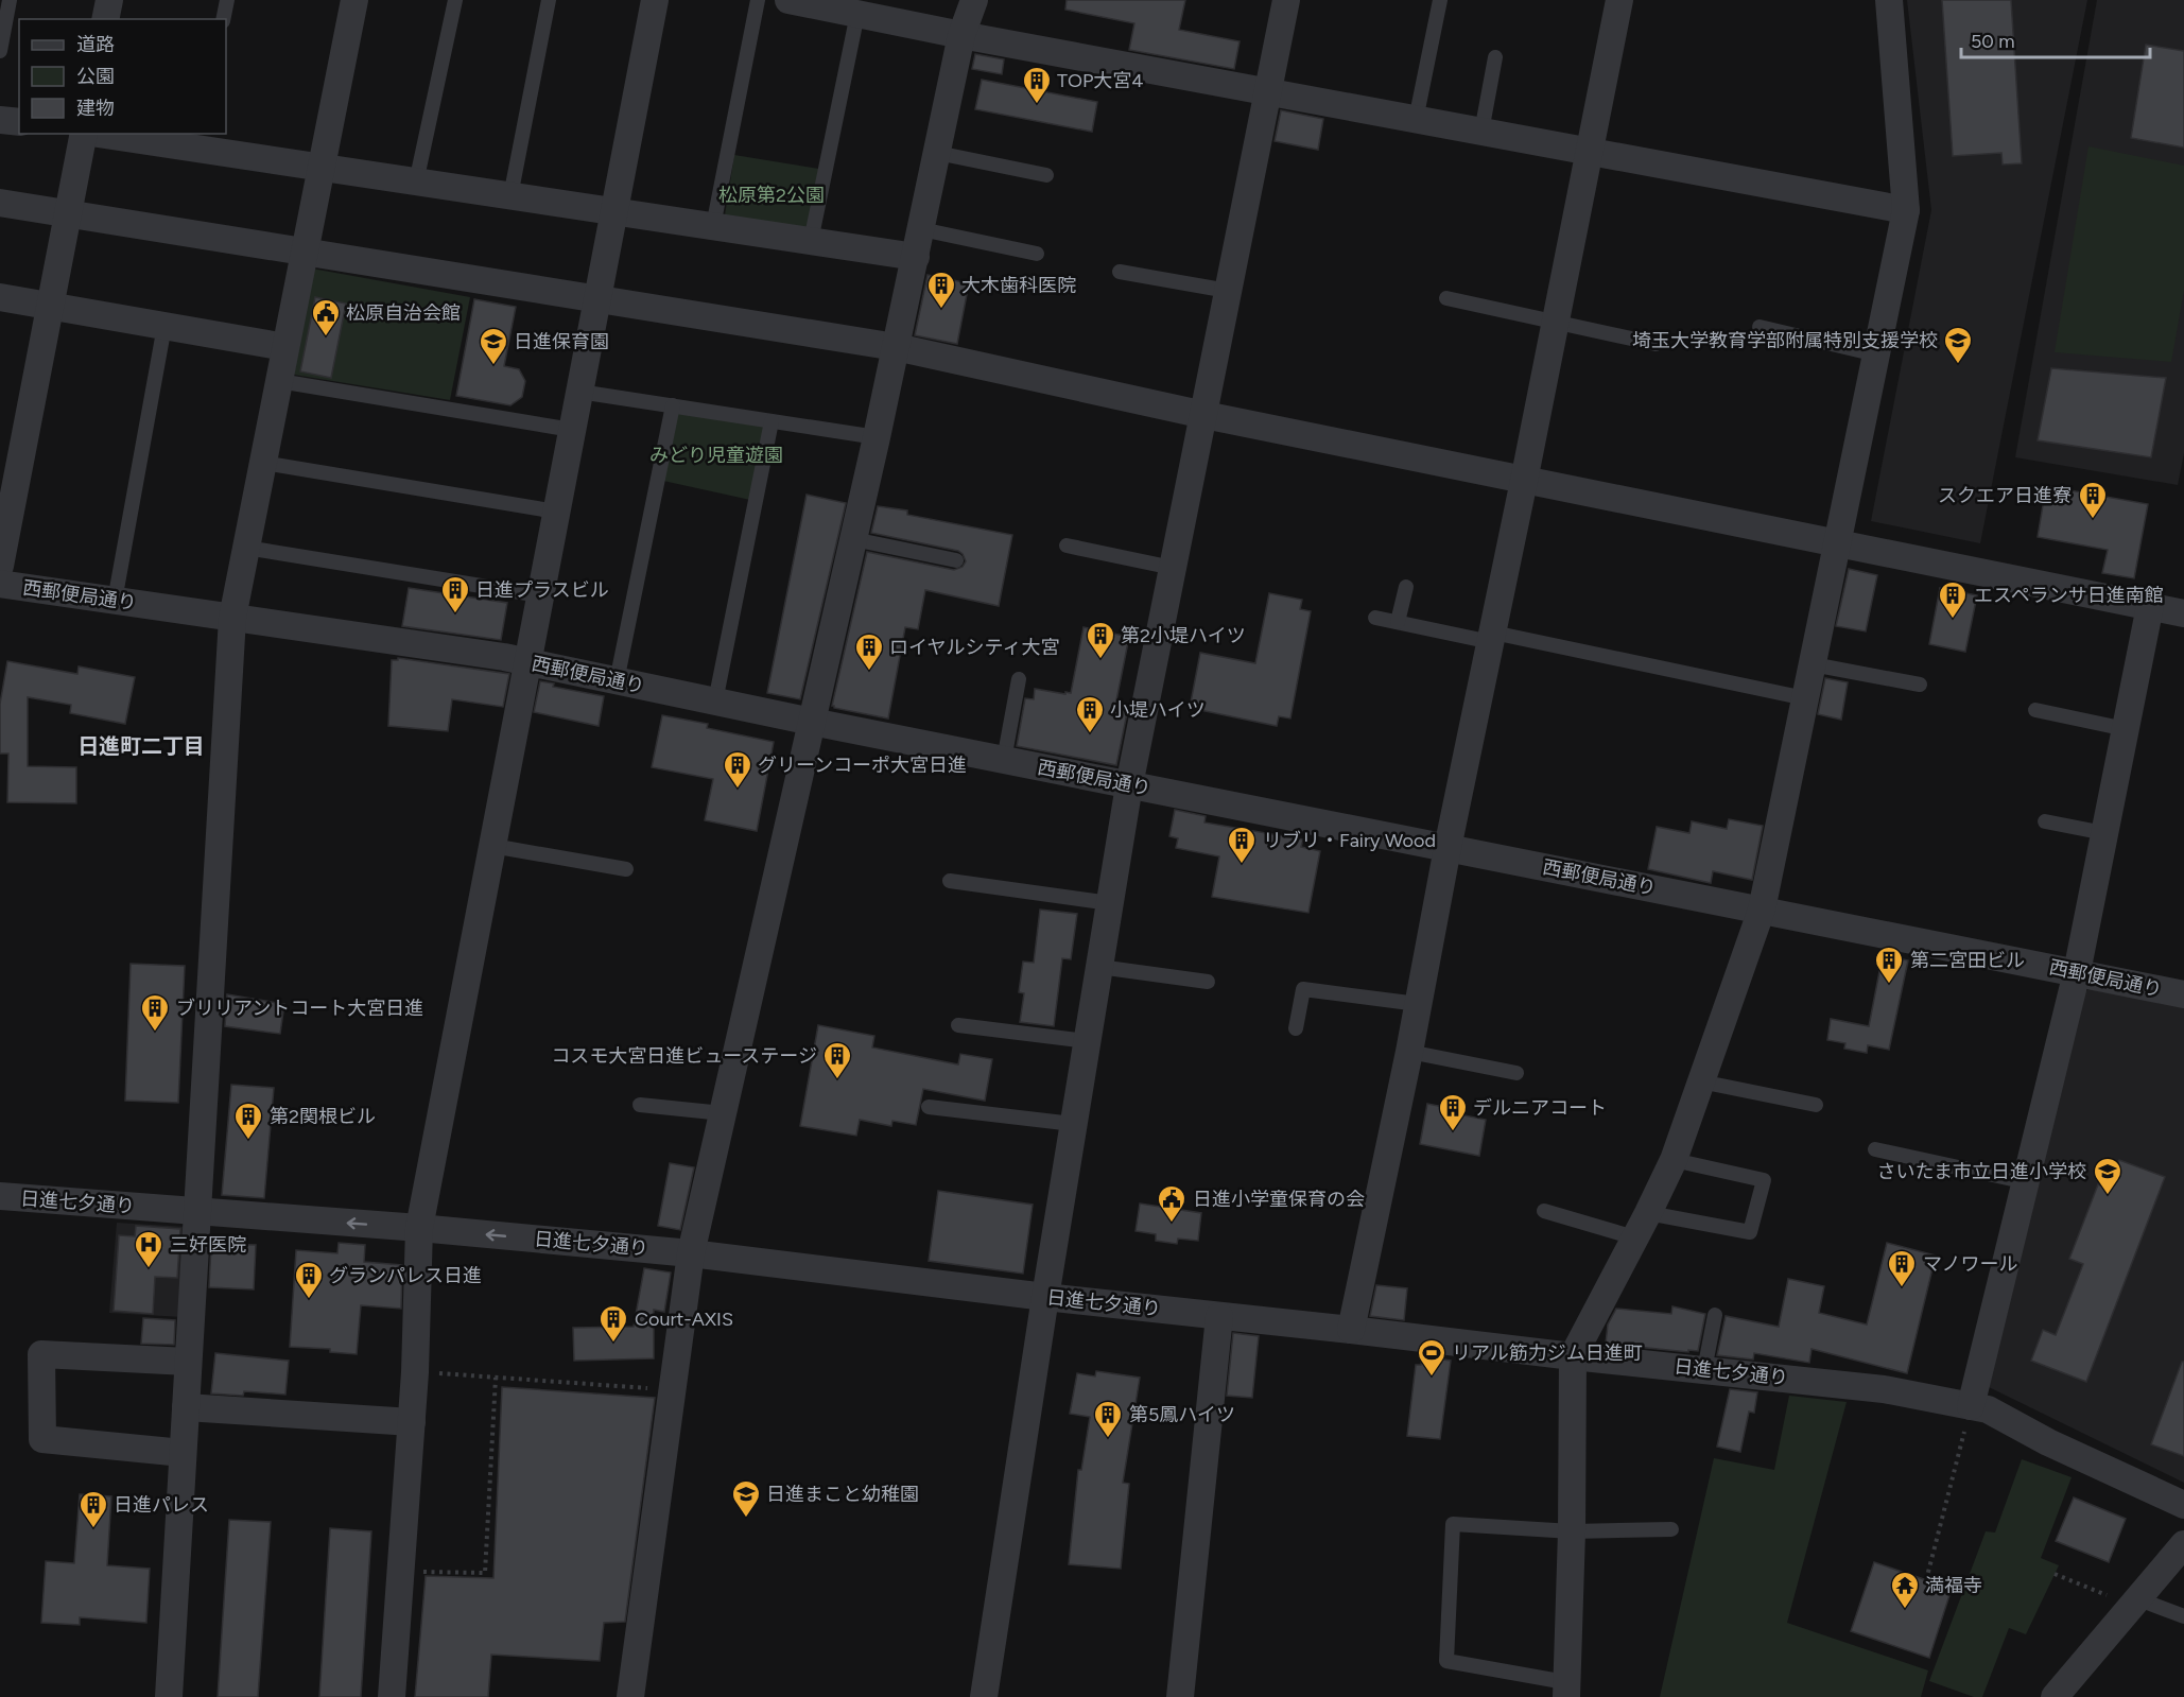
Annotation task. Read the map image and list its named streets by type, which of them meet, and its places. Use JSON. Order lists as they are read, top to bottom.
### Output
{
  "streets": {
    "street": ["西郵便局通り", "日進七夕通り"]
  },
  "districts": ["日進町二丁目"],
  "parks": ["松原第2公園", "みどり児童遊園"],
  "places": {
    "building": [
      "TOP大宮4",
      "大木歯科医院",
      "スクエア日進寮",
      "日進プラスビル",
      "エスペランサ日進南館",
      "第2小堤ハイツ",
      "ロイヤルシティ大宮",
      "小堤ハイツ",
      "グリーンコーポ大宮日進",
      "リブリ・Fairy Wood",
      "第二宮田ビル",
      "ブリリアントコート大宮日進",
      "コスモ大宮日進ビューステージ",
      "デルニアコート",
      "第2関根ビル",
      "マノワール",
      "グランパレス日進",
      "Court-AXIS",
      "第5鳳ハイツ",
      "日進パレス"
    ],
    "public building": ["松原自治会館", "日進小学童保育の会"],
    "school or university": [
      "埼玉大学教育学部附属特別支援学校",
      "日進保育園",
      "さいたま市立日進小学校",
      "日進まこと幼稚園"
    ],
    "hospital": ["三好医院"],
    "sports": ["リアル筋力ジム日進町"],
    "temple": ["満福寺"]
  },
  "legend": ["道路", "公園", "建物"],
  "scale_bar": "50 m"
}
